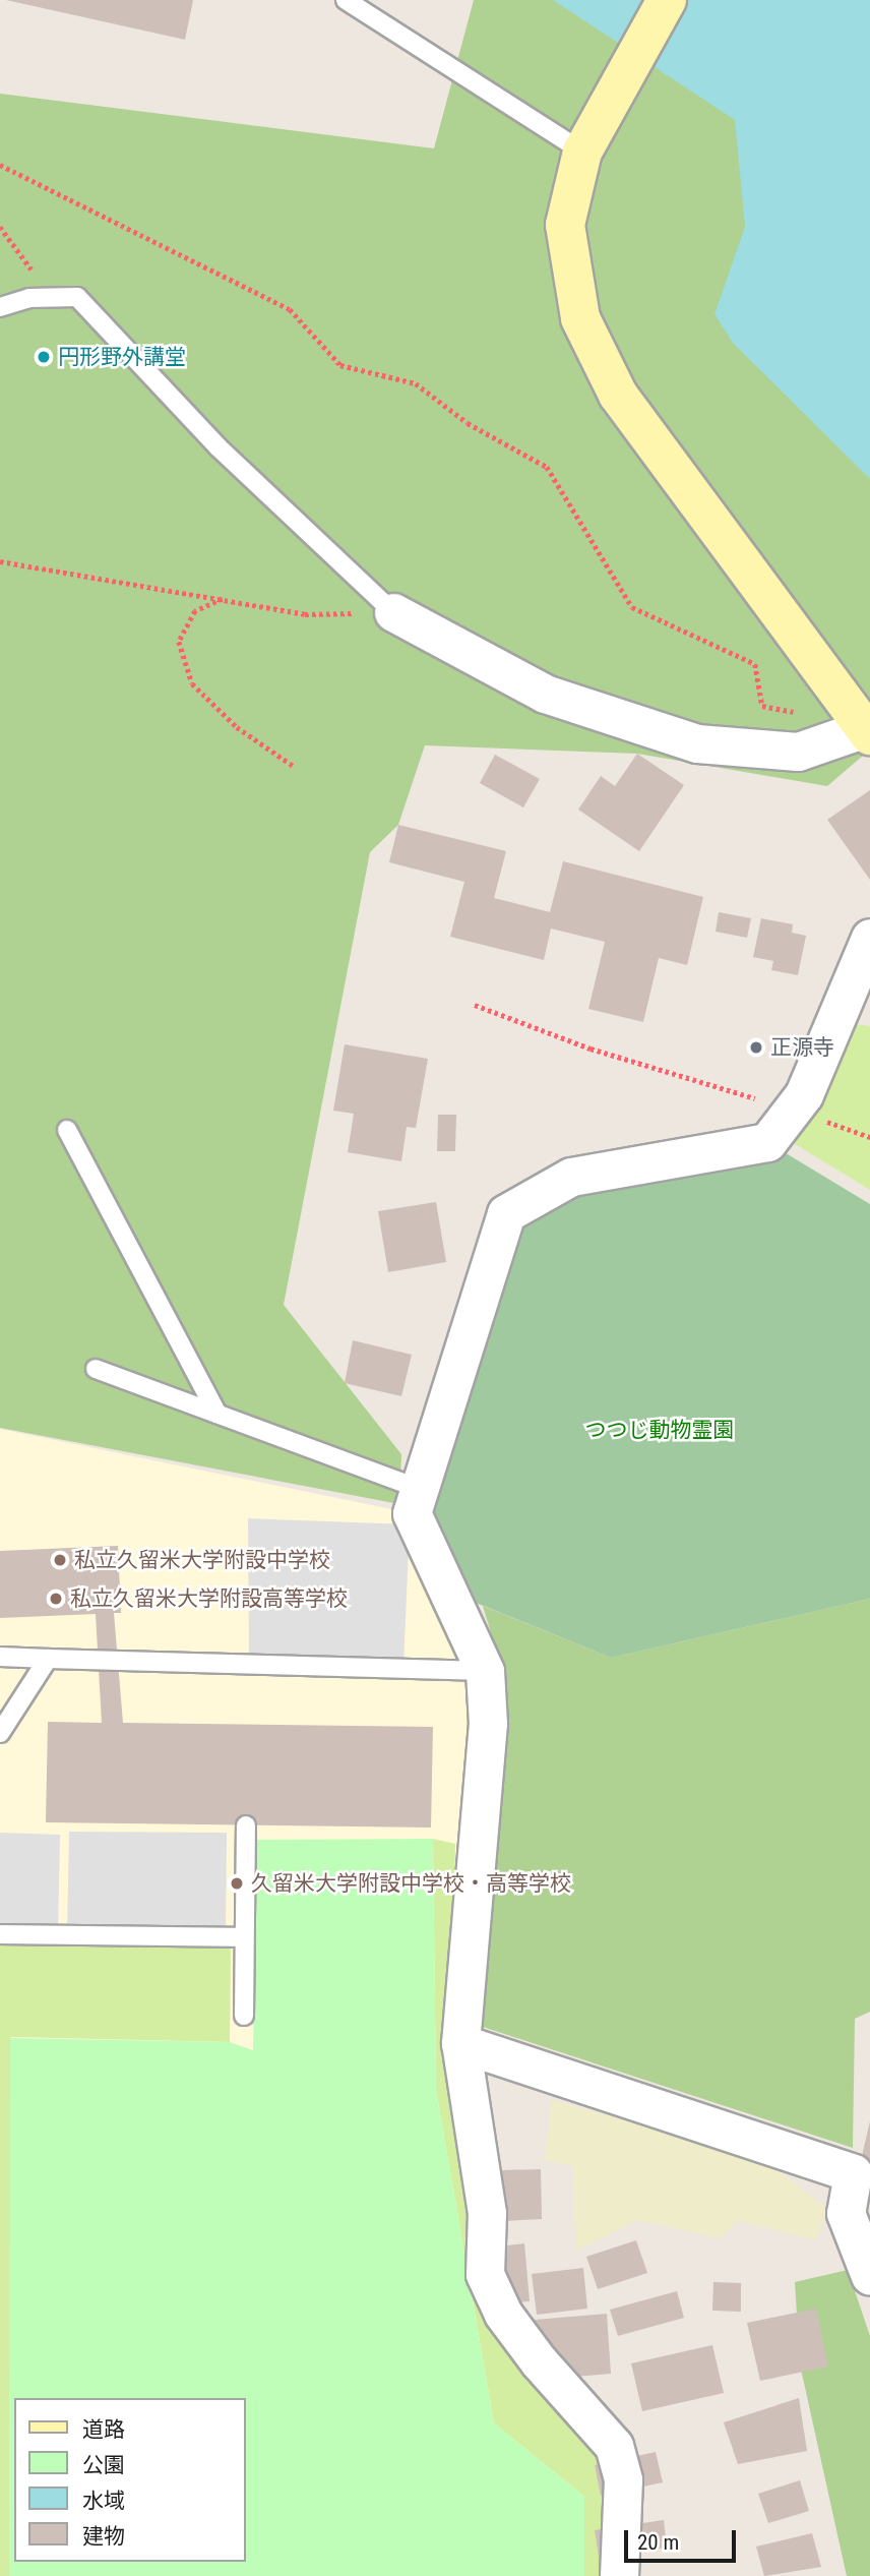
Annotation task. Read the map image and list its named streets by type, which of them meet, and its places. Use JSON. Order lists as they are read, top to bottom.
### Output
{
  "parks": ["つつじ動物霊園"],
  "places": [
    "円形野外講堂",
    "正源寺",
    "私立久留米大学附設中学校",
    "私立久留米大学附設高等学校",
    "久留米大学附設中学校・高等学校"
  ],
  "legend": [
    "道路",
    "公園",
    "水域",
    "建物"
  ],
  "scale_bar": "20 m"
}
